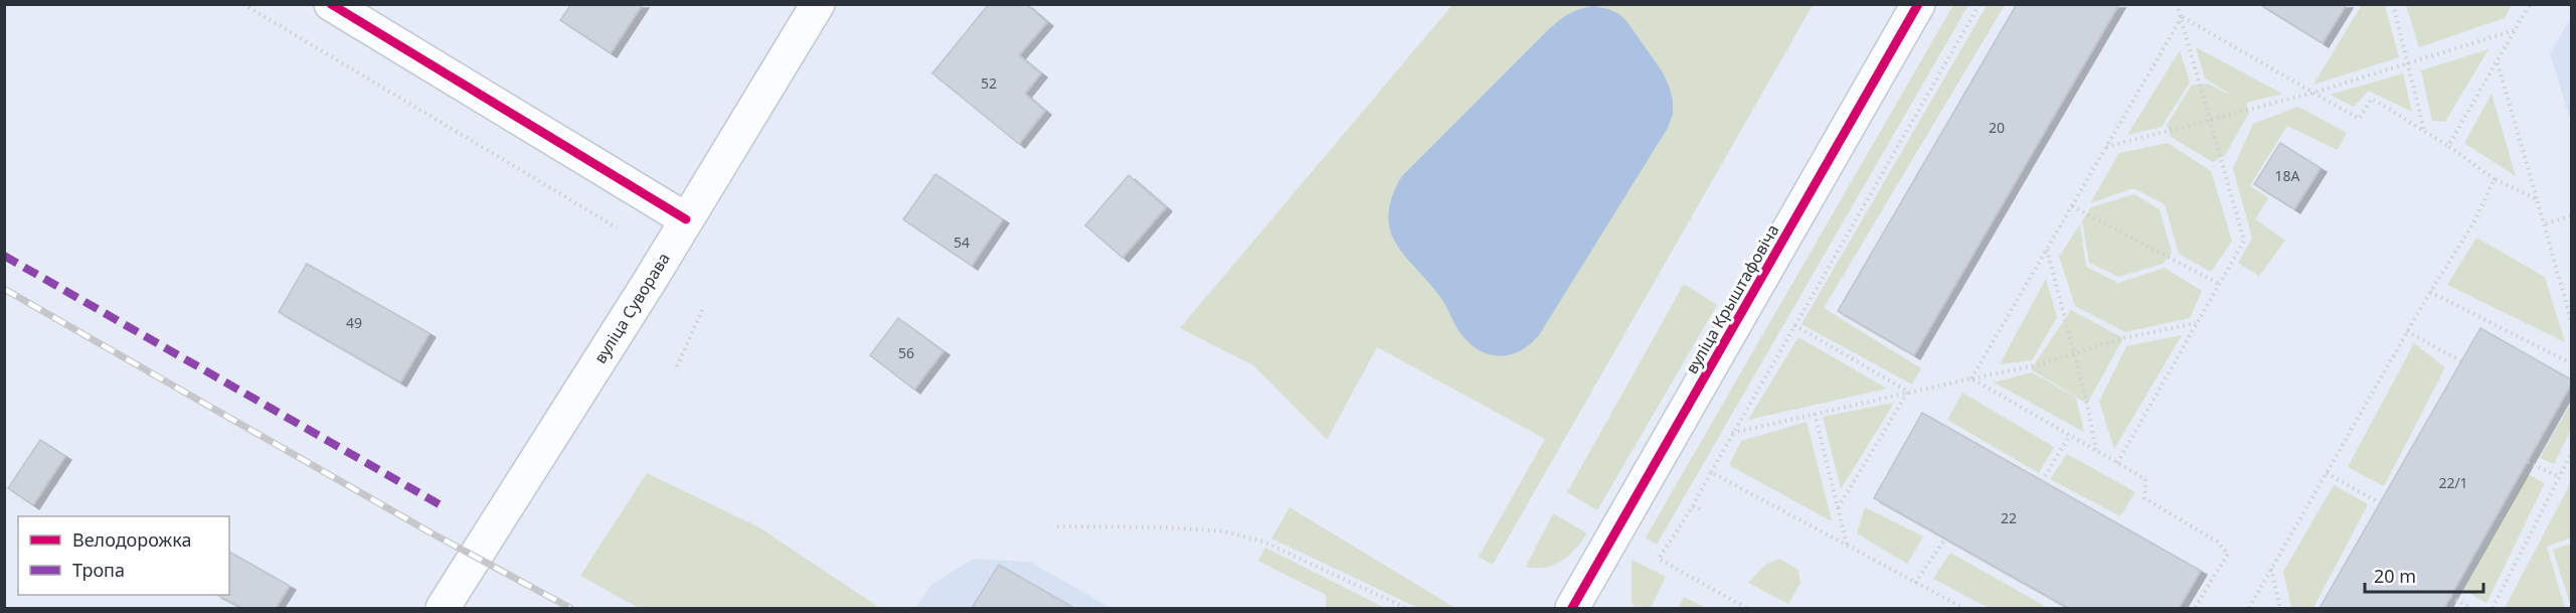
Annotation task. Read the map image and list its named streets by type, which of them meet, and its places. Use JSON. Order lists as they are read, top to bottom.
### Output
{
  "streets": {
    "street": ["вуліца Крыштафовіча", "вуліца Суворава"]
  },
  "house_numbers": [
    "52",
    "20",
    "18А",
    "54",
    "49",
    "56",
    "22/1",
    "22"
  ],
  "legend": ["Велодорожка", "Тропа"],
  "scale_bar": "20 m"
}
